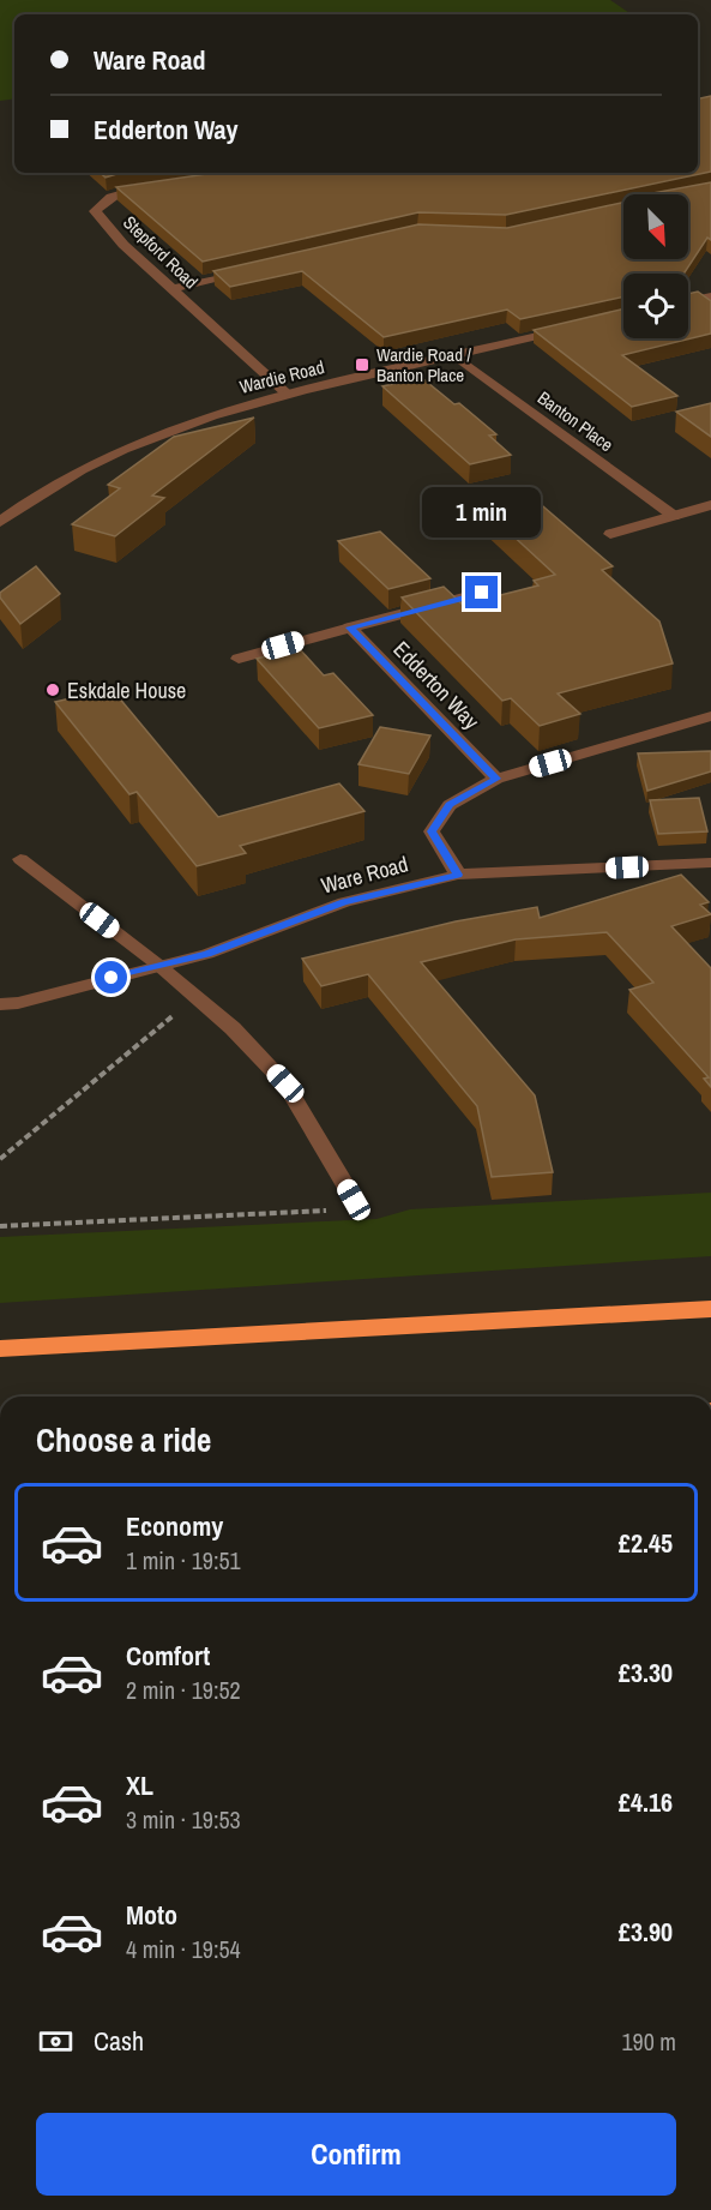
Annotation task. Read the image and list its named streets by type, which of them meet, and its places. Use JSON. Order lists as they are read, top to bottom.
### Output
{
  "streets": {
    "street": [
      "Stepford Road",
      "Wardie Road",
      "Banton Place",
      "Edderton Way",
      "Ware Road"
    ]
  },
  "crossings": [
    ["Stepford Road", "Wardie Road"],
    ["Wardie Road", "Banton Place"]
  ],
  "places": {
    "transit": ["Wardie Road / Banton Place"],
    "other": ["Eskdale House"]
  },
  "north": "bottom right",
  "page": {
    "banner": ["Ware Road", "Edderton Way"],
    "bubble": "1 min",
    "heading": "Choose a ride",
    "list": [
      {
        "name": "Economy",
        "note": "1 min · 19:51",
        "value": "£2.45"
      },
      {
        "name": "Comfort",
        "note": "2 min · 19:52",
        "value": "£3.30"
      },
      {
        "name": "XL",
        "note": "3 min · 19:53",
        "value": "£4.16"
      },
      {
        "name": "Moto",
        "note": "4 min · 19:54",
        "value": "£3.90"
      }
    ],
    "pay": ["Cash", "190 m"],
    "buttons": "Confirm"
  }
}
